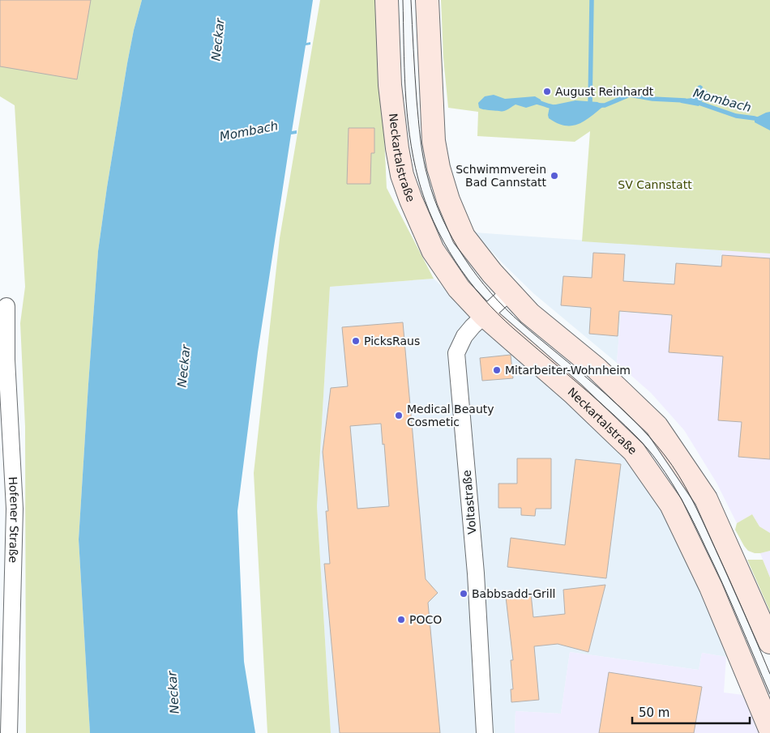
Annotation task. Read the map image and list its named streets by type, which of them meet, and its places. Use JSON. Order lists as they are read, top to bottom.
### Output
{
  "streets": {
    "main road": ["Neckartalstraße"],
    "street": ["Voltastraße", "Hofener Straße"]
  },
  "crossings": [
    ["Neckartalstraße", "Voltastraße"]
  ],
  "water": ["Neckar", "Mombach"],
  "parks": ["SV Cannstatt"],
  "places": [
    "August Reinhardt",
    "Schwimmverein Bad Cannstatt",
    "PicksRaus",
    "Mitarbeiter-Wohnheim",
    "Medical Beauty Cosmetic",
    "Babbsadd-Grill",
    "POCO"
  ],
  "scale_bar": "50 m"
}
